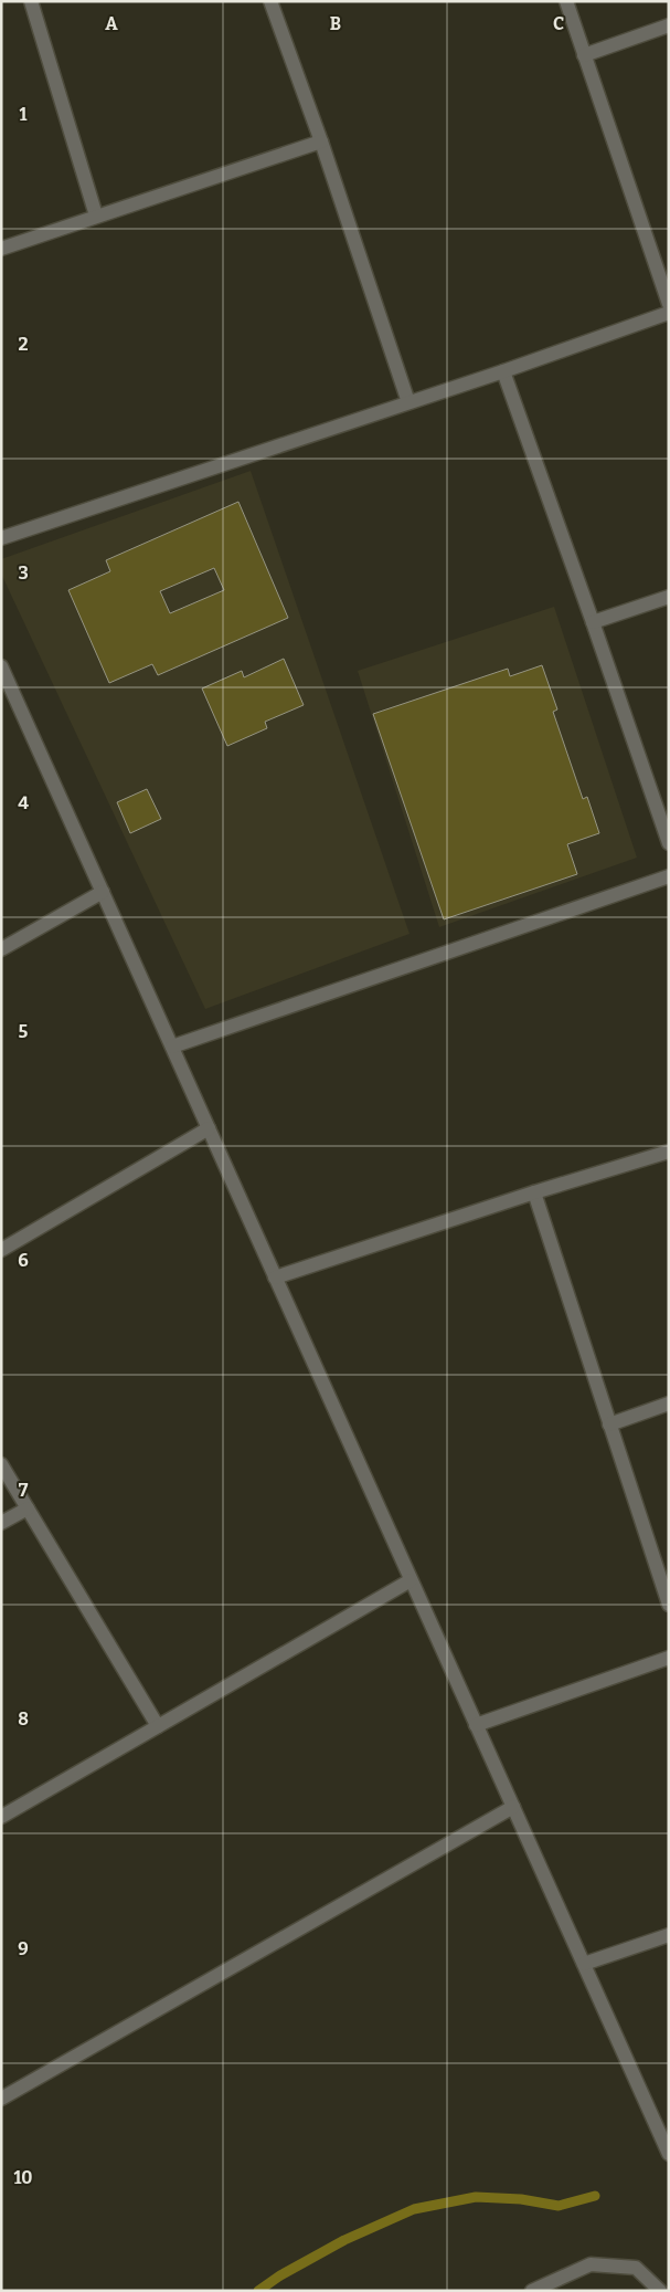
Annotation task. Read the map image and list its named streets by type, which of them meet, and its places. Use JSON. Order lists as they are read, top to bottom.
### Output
{
  "grid": {
    "columns": ["A", "B", "C"],
    "rows": [
      "1",
      "2",
      "3",
      "4",
      "5",
      "6",
      "7",
      "8",
      "9",
      "10"
    ]
  }
}
